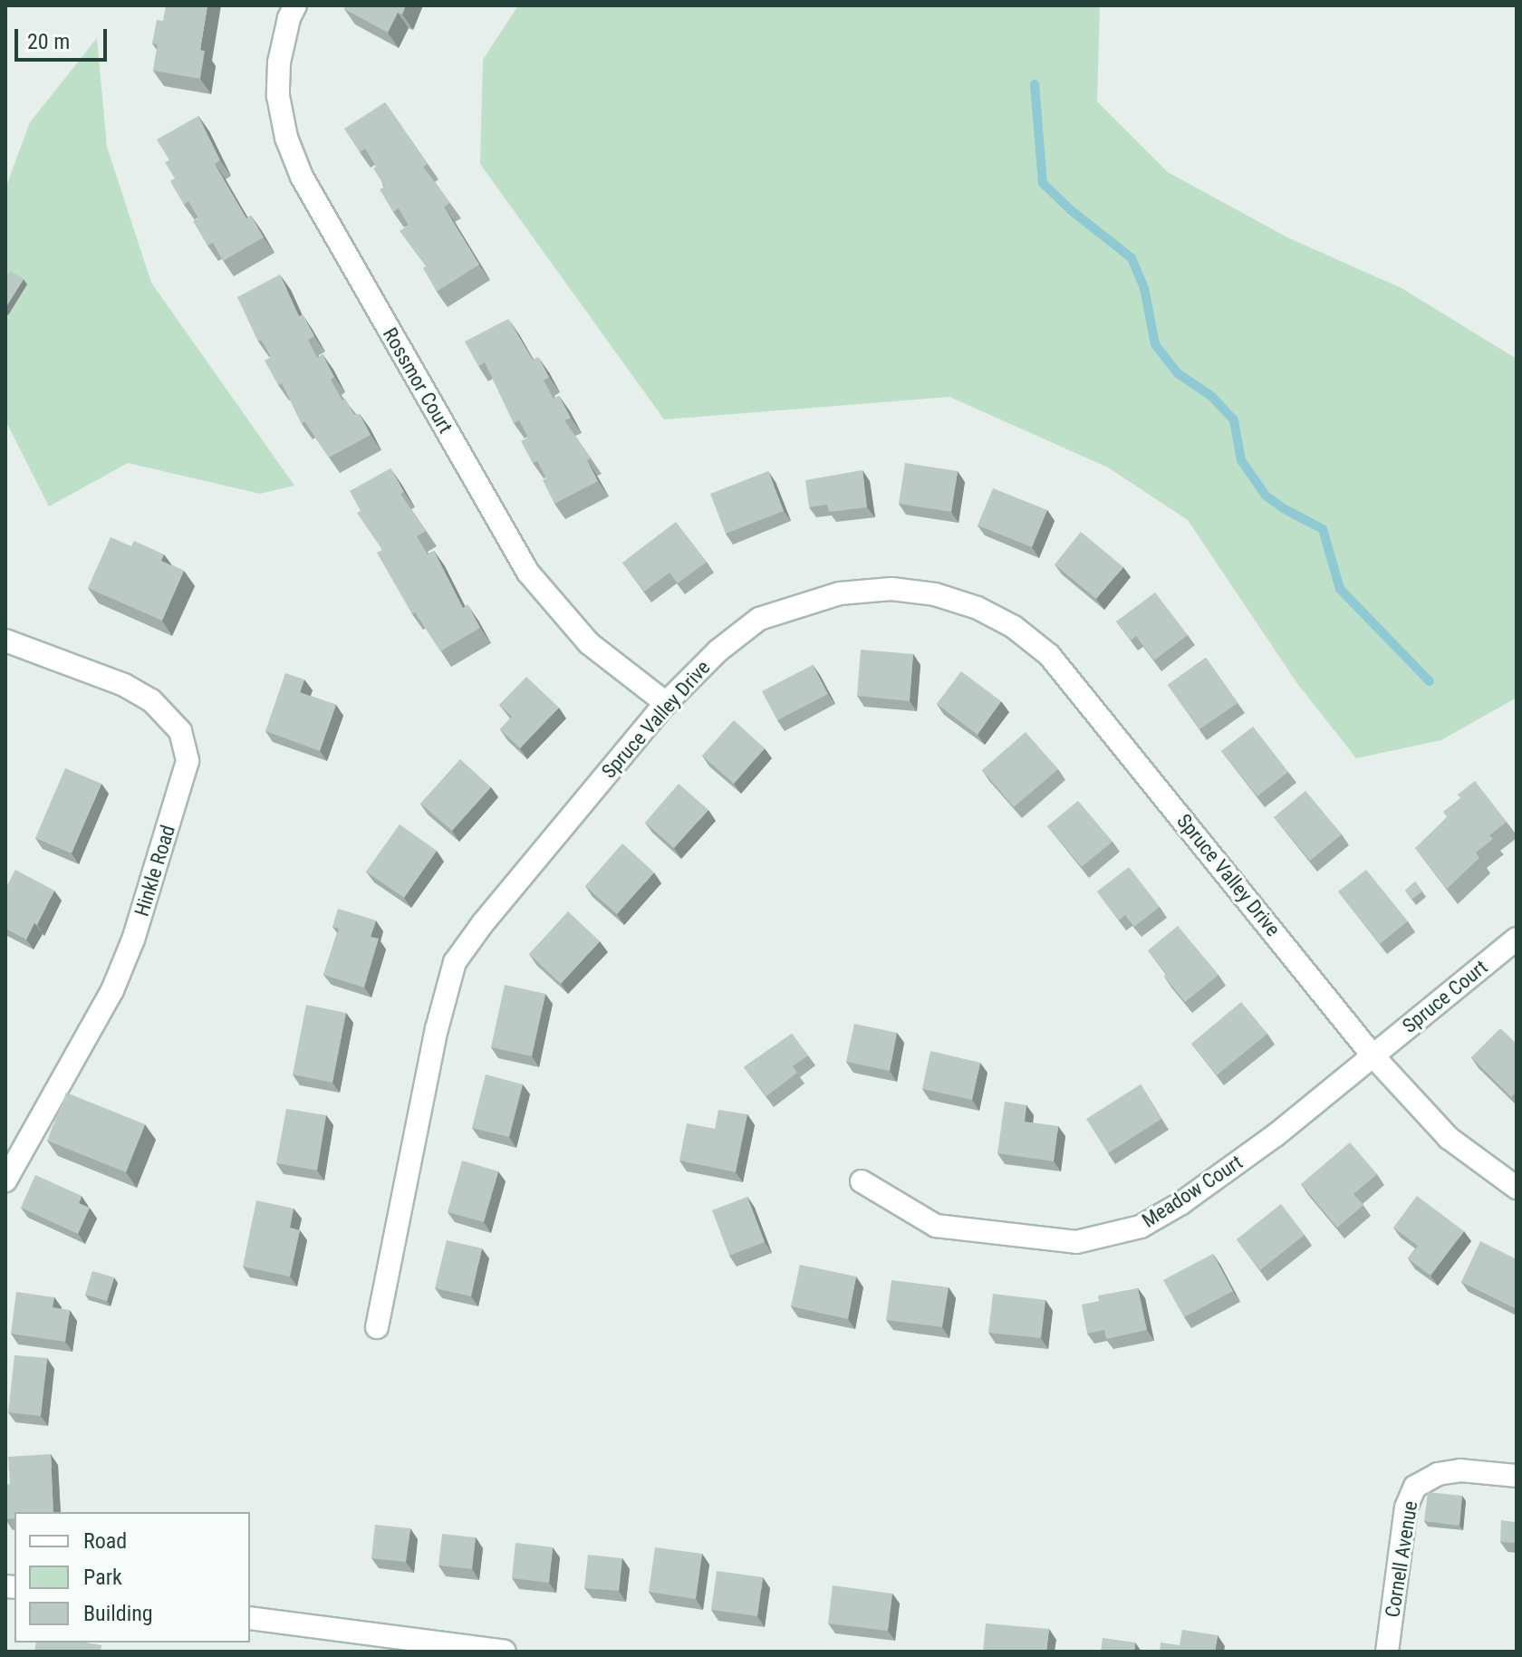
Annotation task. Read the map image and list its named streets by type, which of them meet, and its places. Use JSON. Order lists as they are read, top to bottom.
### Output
{
  "streets": {
    "street": [
      "Rossmor Court",
      "Spruce Valley Drive",
      "Hinkle Road",
      "Spruce Court",
      "Meadow Court",
      "Cornell Avenue"
    ]
  },
  "crossings": [
    ["Rossmor Court", "Spruce Valley Drive"],
    ["Spruce Valley Drive", "Spruce Court"],
    ["Spruce Valley Drive", "Meadow Court"],
    ["Spruce Court", "Meadow Court"]
  ],
  "legend": ["Road", "Park", "Building"],
  "scale_bar": "20 m"
}
